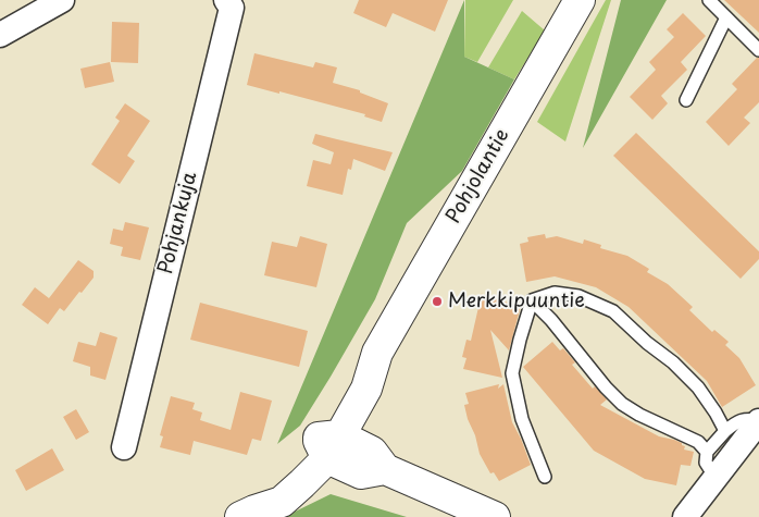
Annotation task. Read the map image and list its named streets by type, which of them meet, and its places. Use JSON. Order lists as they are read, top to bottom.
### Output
{
  "streets": {
    "street": ["Pohjolantie", "Pohjankuja"]
  },
  "places": ["Merkkipuuntie"]
}
